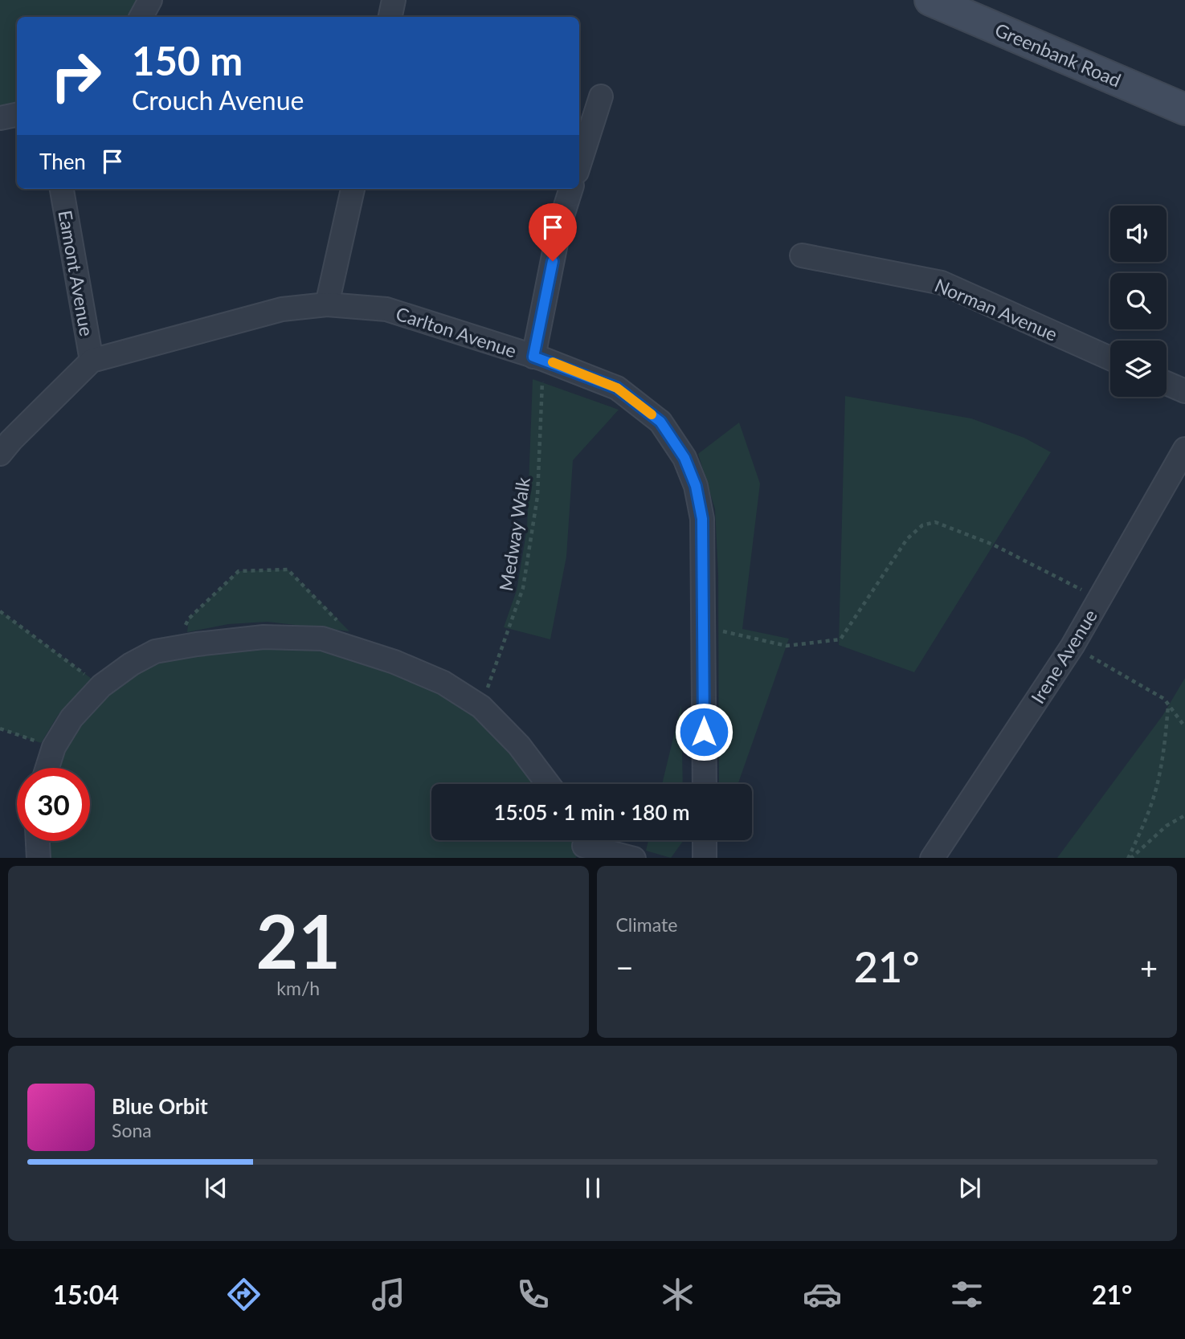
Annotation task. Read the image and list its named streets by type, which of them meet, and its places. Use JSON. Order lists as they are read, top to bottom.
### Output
{
  "streets": {
    "street": [
      "Greenbank Road",
      "Eamont Avenue",
      "Norman Avenue",
      "Carlton Avenue",
      "Irene Avenue"
    ],
    "path": ["Medway Walk"]
  },
  "crossings": [
    ["Eamont Avenue", "Carlton Avenue"],
    ["Carlton Avenue", "Medway Walk"]
  ],
  "page": {
    "turn": ["150 m", "Crouch Avenue"],
    "then": "Then",
    "limit": "30",
    "trip": "15:05 · 1 min · 180 m",
    "tile": [
      ["21", "km/h"],
      "Climate"
    ],
    "heat": ["−", "21°", "+"],
    "song": ["Blue Orbit", "Sona"],
    "tabs": ["15:04", "21°"]
  }
}
